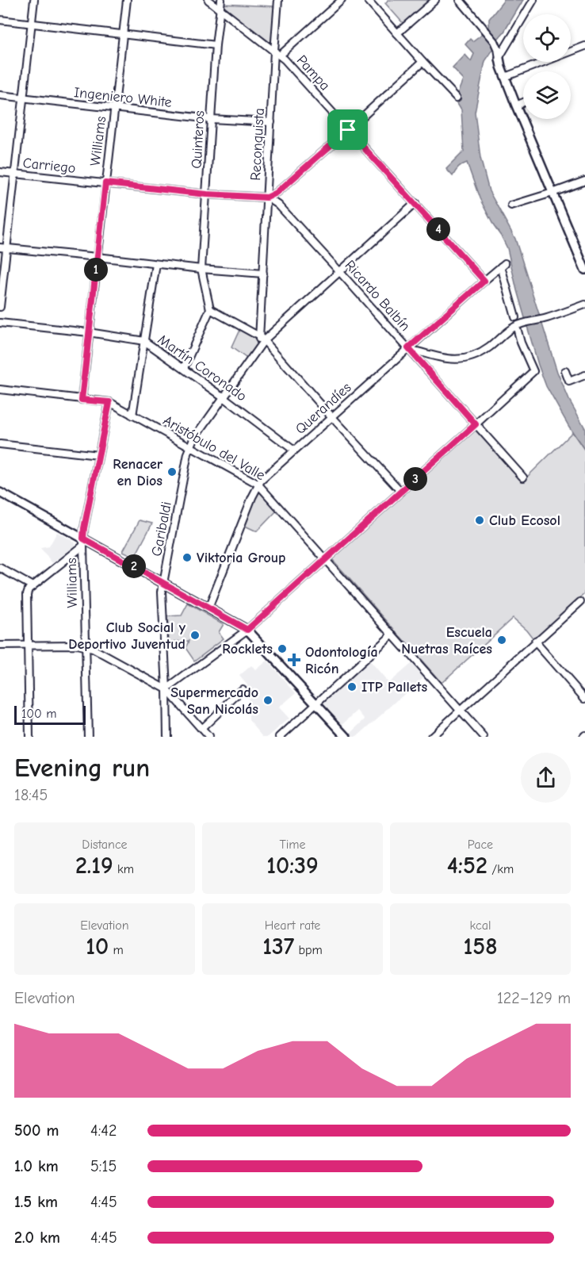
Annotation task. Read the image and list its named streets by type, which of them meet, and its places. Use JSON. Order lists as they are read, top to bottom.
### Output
{
  "streets": {
    "street": [
      "Pampa",
      "Ingeniero White",
      "Quinteros",
      "Williams",
      "Reconquista",
      "Carriego",
      "Ricardo Balbín",
      "Martín Coronado",
      "Querandíes",
      "Aristóbulo del Valle",
      "Garibaldi"
    ]
  },
  "crossings": [
    ["Pampa", "Quinteros"],
    ["Pampa", "Reconquista"],
    ["Pampa", "Querandíes"],
    ["Pampa", "Garibaldi"],
    ["Ingeniero White", "Quinteros"],
    ["Ingeniero White", "Williams"],
    ["Ingeniero White", "Reconquista"],
    ["Quinteros", "Carriego"],
    ["Williams", "Carriego"],
    ["Williams", "Martín Coronado"],
    ["Williams", "Aristóbulo del Valle"],
    ["Reconquista", "Carriego"],
    ["Reconquista", "Ricardo Balbín"],
    ["Reconquista", "Garibaldi"],
    ["Carriego", "Ricardo Balbín"],
    ["Ricardo Balbín", "Querandíes"],
    ["Ricardo Balbín", "Garibaldi"],
    ["Martín Coronado", "Querandíes"],
    ["Martín Coronado", "Garibaldi"],
    ["Querandíes", "Aristóbulo del Valle"],
    ["Aristóbulo del Valle", "Garibaldi"]
  ],
  "places": {
    "other": [
      "Renacer en Dios",
      "Club Ecosol",
      "Viktoria Group",
      "Club Social y Deportivo Juventud",
      "Escuela Nuetras Raíces",
      "Rocklets",
      "ITP Pallets",
      "Supermercado San Nicolás"
    ],
    "health": ["Odontología Ricón"]
  },
  "scale_bar": "100 m",
  "page": {
    "pins": [
      "4",
      "1",
      "3",
      "2"
    ],
    "scale": "100 m",
    "heading": ["Evening run", "18:45"],
    "stats": [
      ["Distance", "2.19 km"],
      ["Time", "10:39"],
      ["Pace", "4:52 /km"],
      ["Elevation", "10 m"],
      ["Heart rate", "137 bpm"],
      ["kcal", "158"]
    ],
    "chart": ["Elevation", "122–129 m"],
    "list": [
      {
        "name": "500 m",
        "note": "4:42"
      },
      {
        "name": "1.0 km",
        "note": "5:15"
      },
      {
        "name": "1.5 km",
        "note": "4:45"
      },
      {
        "name": "2.0 km",
        "note": "4:45"
      }
    ]
  }
}
